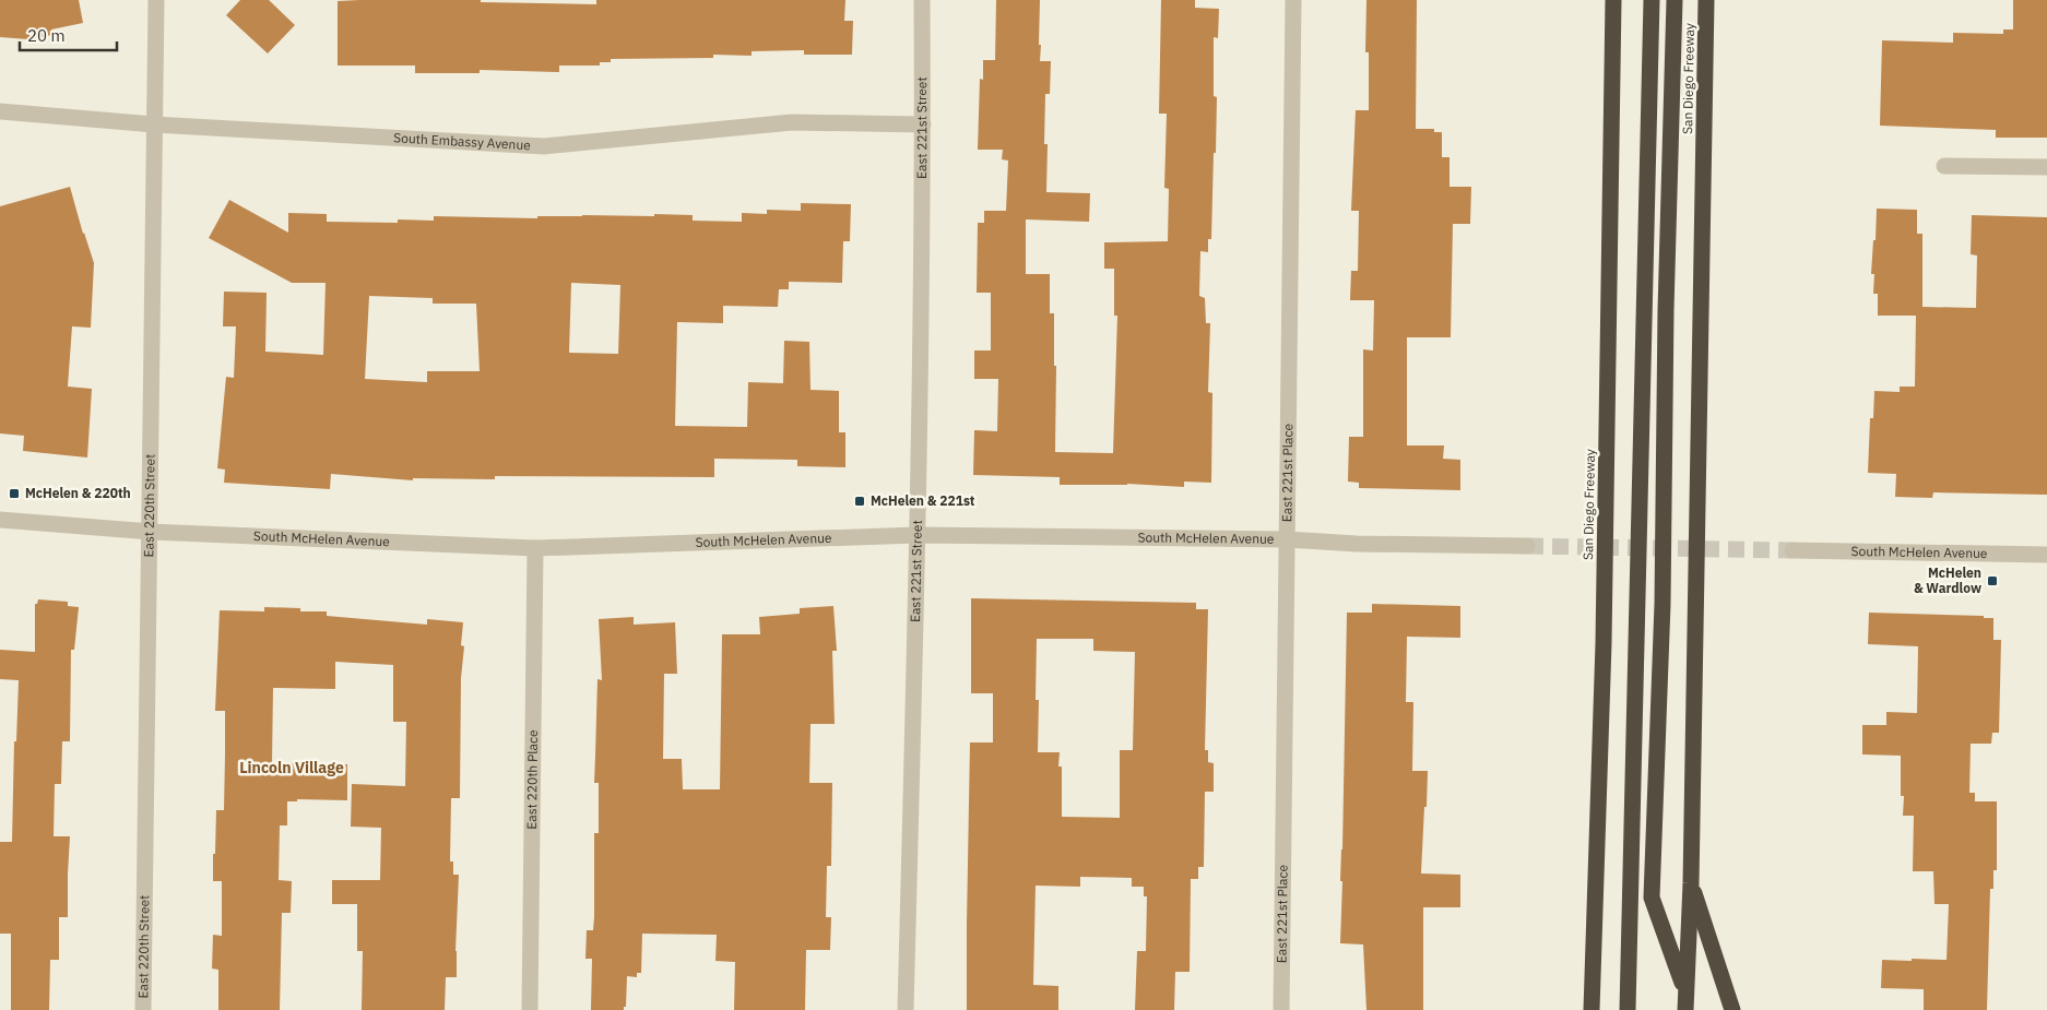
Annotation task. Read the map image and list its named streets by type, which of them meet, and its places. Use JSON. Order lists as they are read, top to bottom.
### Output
{
  "streets": {
    "highway": ["San Diego Freeway"],
    "street": [
      "East 221st Street",
      "South Embassy Avenue",
      "East 221st Place",
      "East 220th Street",
      "South McHelen Avenue",
      "East 220th Place"
    ]
  },
  "crossings": [
    ["East 221st Street", "South Embassy Avenue"],
    ["East 221st Street", "South McHelen Avenue"],
    ["South Embassy Avenue", "East 220th Street"],
    ["East 221st Place", "South McHelen Avenue"],
    ["East 220th Street", "South McHelen Avenue"],
    ["South McHelen Avenue", "East 220th Place"]
  ],
  "districts": ["Lincoln Village"],
  "places": {
    "transit": ["McHelen & 220th", "McHelen & 221st", "McHelen & Wardlow"]
  },
  "scale_bar": "20 m"
}
